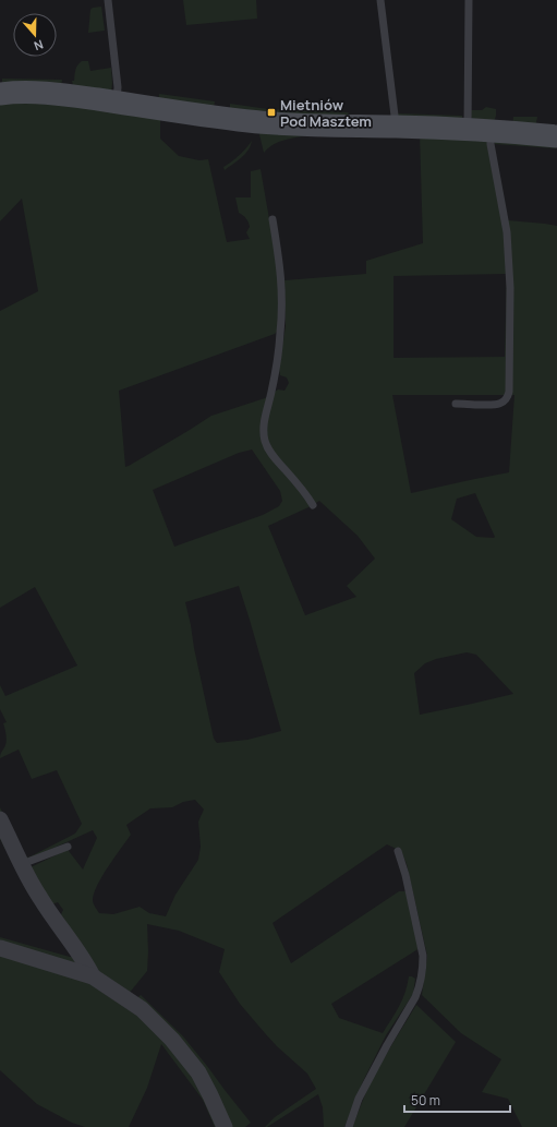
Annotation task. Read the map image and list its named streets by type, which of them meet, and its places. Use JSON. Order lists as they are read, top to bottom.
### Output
{
  "places": {
    "transit": ["Mietniów Pod Masztem"]
  },
  "scale_bar": "50 m",
  "north": "bottom"
}
